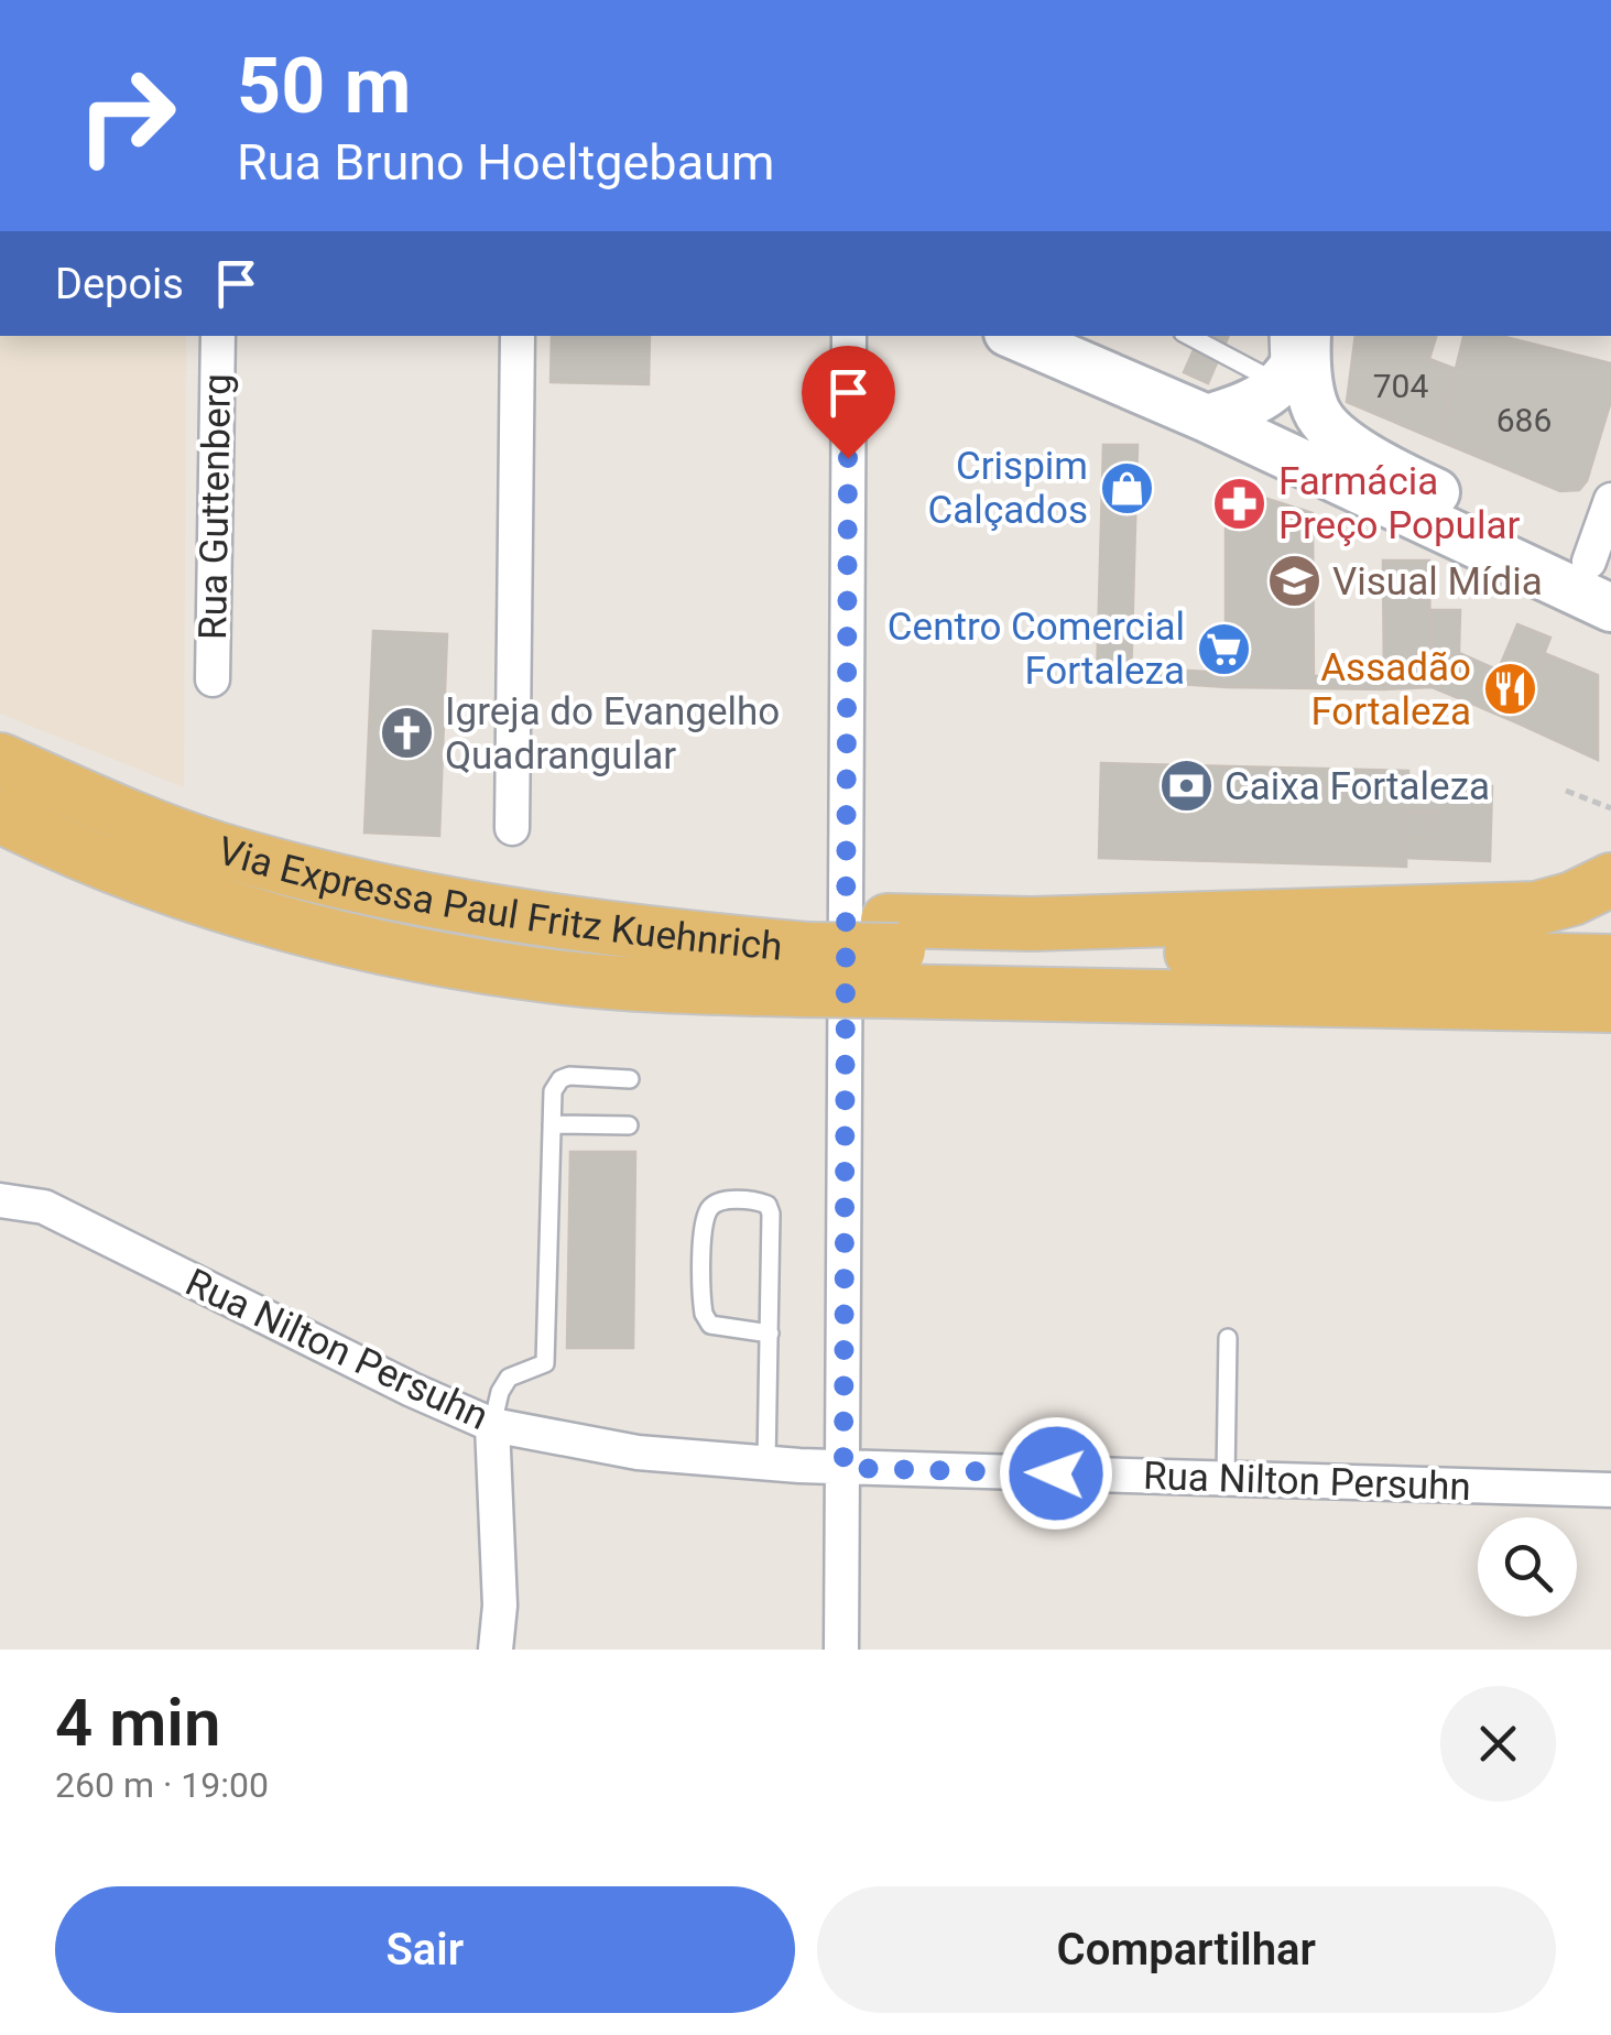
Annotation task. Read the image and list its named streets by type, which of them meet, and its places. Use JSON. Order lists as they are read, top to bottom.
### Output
{
  "streets": {
    "main road": ["Via Expressa Paul Fritz Kuehnrich"],
    "street": ["Rua Guttenberg", "Rua Nilton Persuhn"]
  },
  "places": {
    "shop": ["Crispim Calçados"],
    "pharmacy": ["Farmácia Preço Popular"],
    "school or university": ["Visual Mídia"],
    "supermarket": ["Centro Comercial Fortaleza"],
    "restaurant": ["Assadão Fortaleza"],
    "church": ["Igreja do Evangelho Quadrangular"],
    "bank": ["Caixa Fortaleza"]
  },
  "house_numbers": ["704", "686"],
  "page": {
    "turn": ["50 m", "Rua Bruno Hoeltgebaum"],
    "then": "Depois",
    "heading": ["4 min", "260 m · 19:00"],
    "buttons": ["Sair", "Compartilhar"]
  }
}
